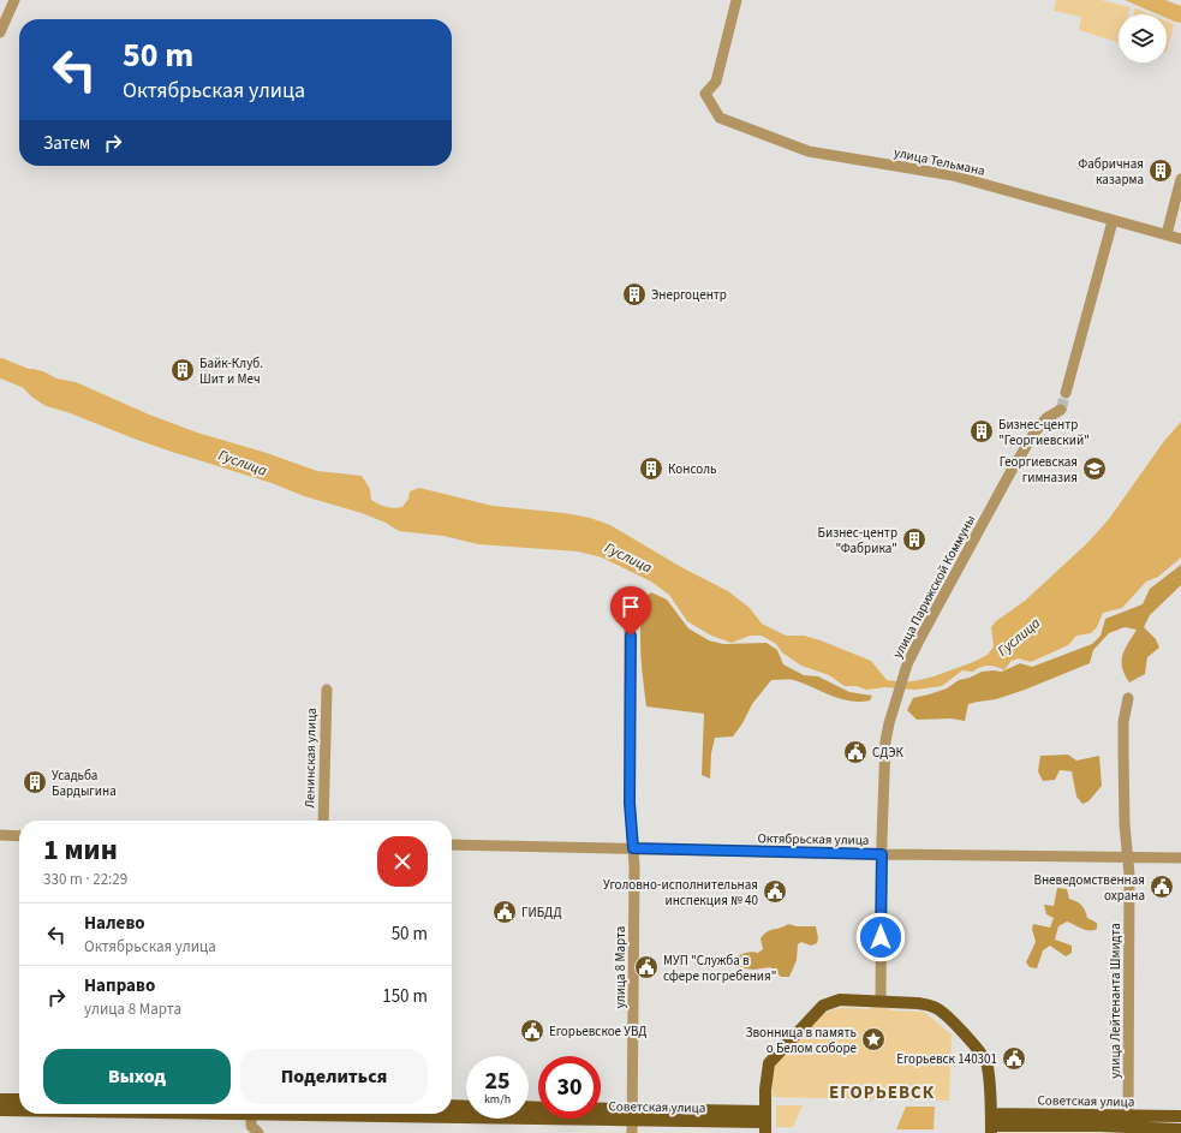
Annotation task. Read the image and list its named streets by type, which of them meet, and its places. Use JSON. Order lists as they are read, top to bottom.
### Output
{
  "streets": {
    "main road": ["Советская улица"],
    "street": [
      "улица Тельмана",
      "улица Парижской Коммуны",
      "Ленинская улица",
      "Октябрьская улица",
      "улица 8 Марта",
      "улица Лейтенанта Шмидта"
    ]
  },
  "crossings": [
    ["улица Парижской Коммуны", "Октябрьская улица"],
    ["Октябрьская улица", "улица 8 Марта"],
    ["Октябрьская улица", "улица Лейтенанта Шмидта"],
    ["улица 8 Марта", "Советская улица"],
    ["улица Лейтенанта Шмидта", "Советская улица"]
  ],
  "districts": ["ЕГОРЬЕВСК"],
  "water": ["Гуслица"],
  "places": {
    "building": [
      "Фабричная казарма",
      "Энергоцентр",
      "Байк-Клуб. Шит и Меч",
      "Бизнес-центр \"Георгиевский\"",
      "Консоль",
      "Бизнес-центр \"Фабрика\"",
      "Усадьба Бардыгина"
    ],
    "school or university": ["Георгиевская гимназия"],
    "public building": [
      "СДЭК",
      "Вневедомственная охрана",
      "Уголовно-исполнительная инспекция № 40",
      "ГИБДД",
      "МУП \"Служба в сфере погребения\"",
      "Егорьевское УВД",
      "Егорьевск 140301"
    ],
    "place": ["Звонница в память о Белом соборе"]
  },
  "page": {
    "turn": ["50 m", "Октябрьская улица"],
    "then": "Затем",
    "heading": ["1 мин", "330 m · 22:29"],
    "list": [
      {
        "name": "Налево",
        "note": "Октябрьская улица",
        "value": "50 m"
      },
      {
        "name": "Направо",
        "note": "улица 8 Марта",
        "value": "150 m"
      }
    ],
    "buttons": ["Выход", "Поделиться"],
    "speed": "25 km/h",
    "limit": "30"
  }
}
